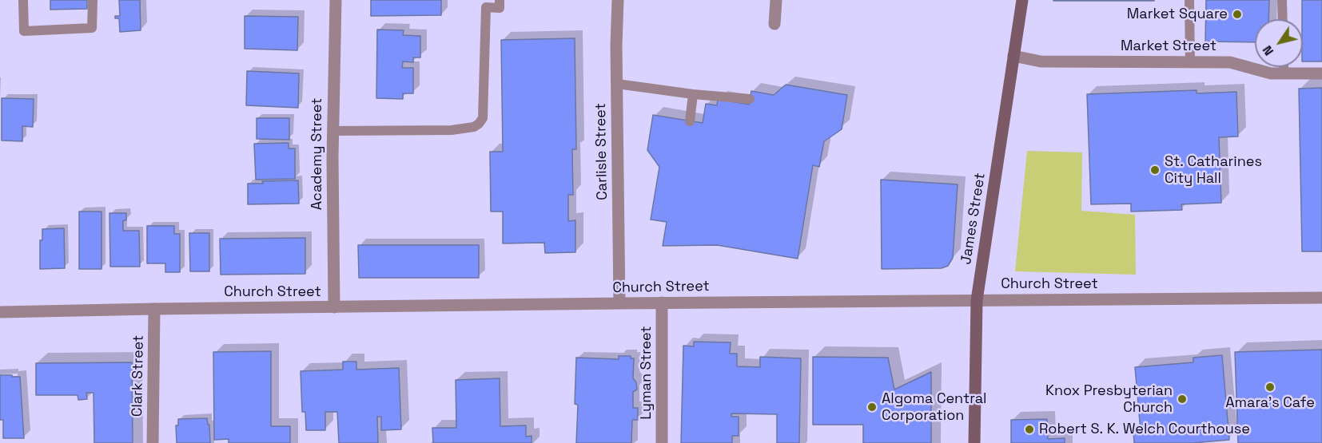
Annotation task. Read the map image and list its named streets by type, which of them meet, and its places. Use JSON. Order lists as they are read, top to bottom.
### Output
{
  "streets": {
    "main road": ["James Street"],
    "street": [
      "Market Street",
      "Carlisle Street",
      "Academy Street",
      "Church Street",
      "Lyman Street",
      "Clark Street"
    ]
  },
  "crossings": [
    ["Market Street", "James Street"],
    ["Carlisle Street", "Church Street"],
    ["Academy Street", "Church Street"],
    ["James Street", "Church Street"],
    ["Church Street", "Lyman Street"],
    ["Church Street", "Clark Street"]
  ],
  "places": [
    "Market Square",
    "St. Catharines City Hall",
    "Amara's Cafe",
    "Knox Presbyterian Church",
    "Algoma Central Corporation",
    "Robert S. K. Welch Courthouse"
  ],
  "north": "bottom left"
}
